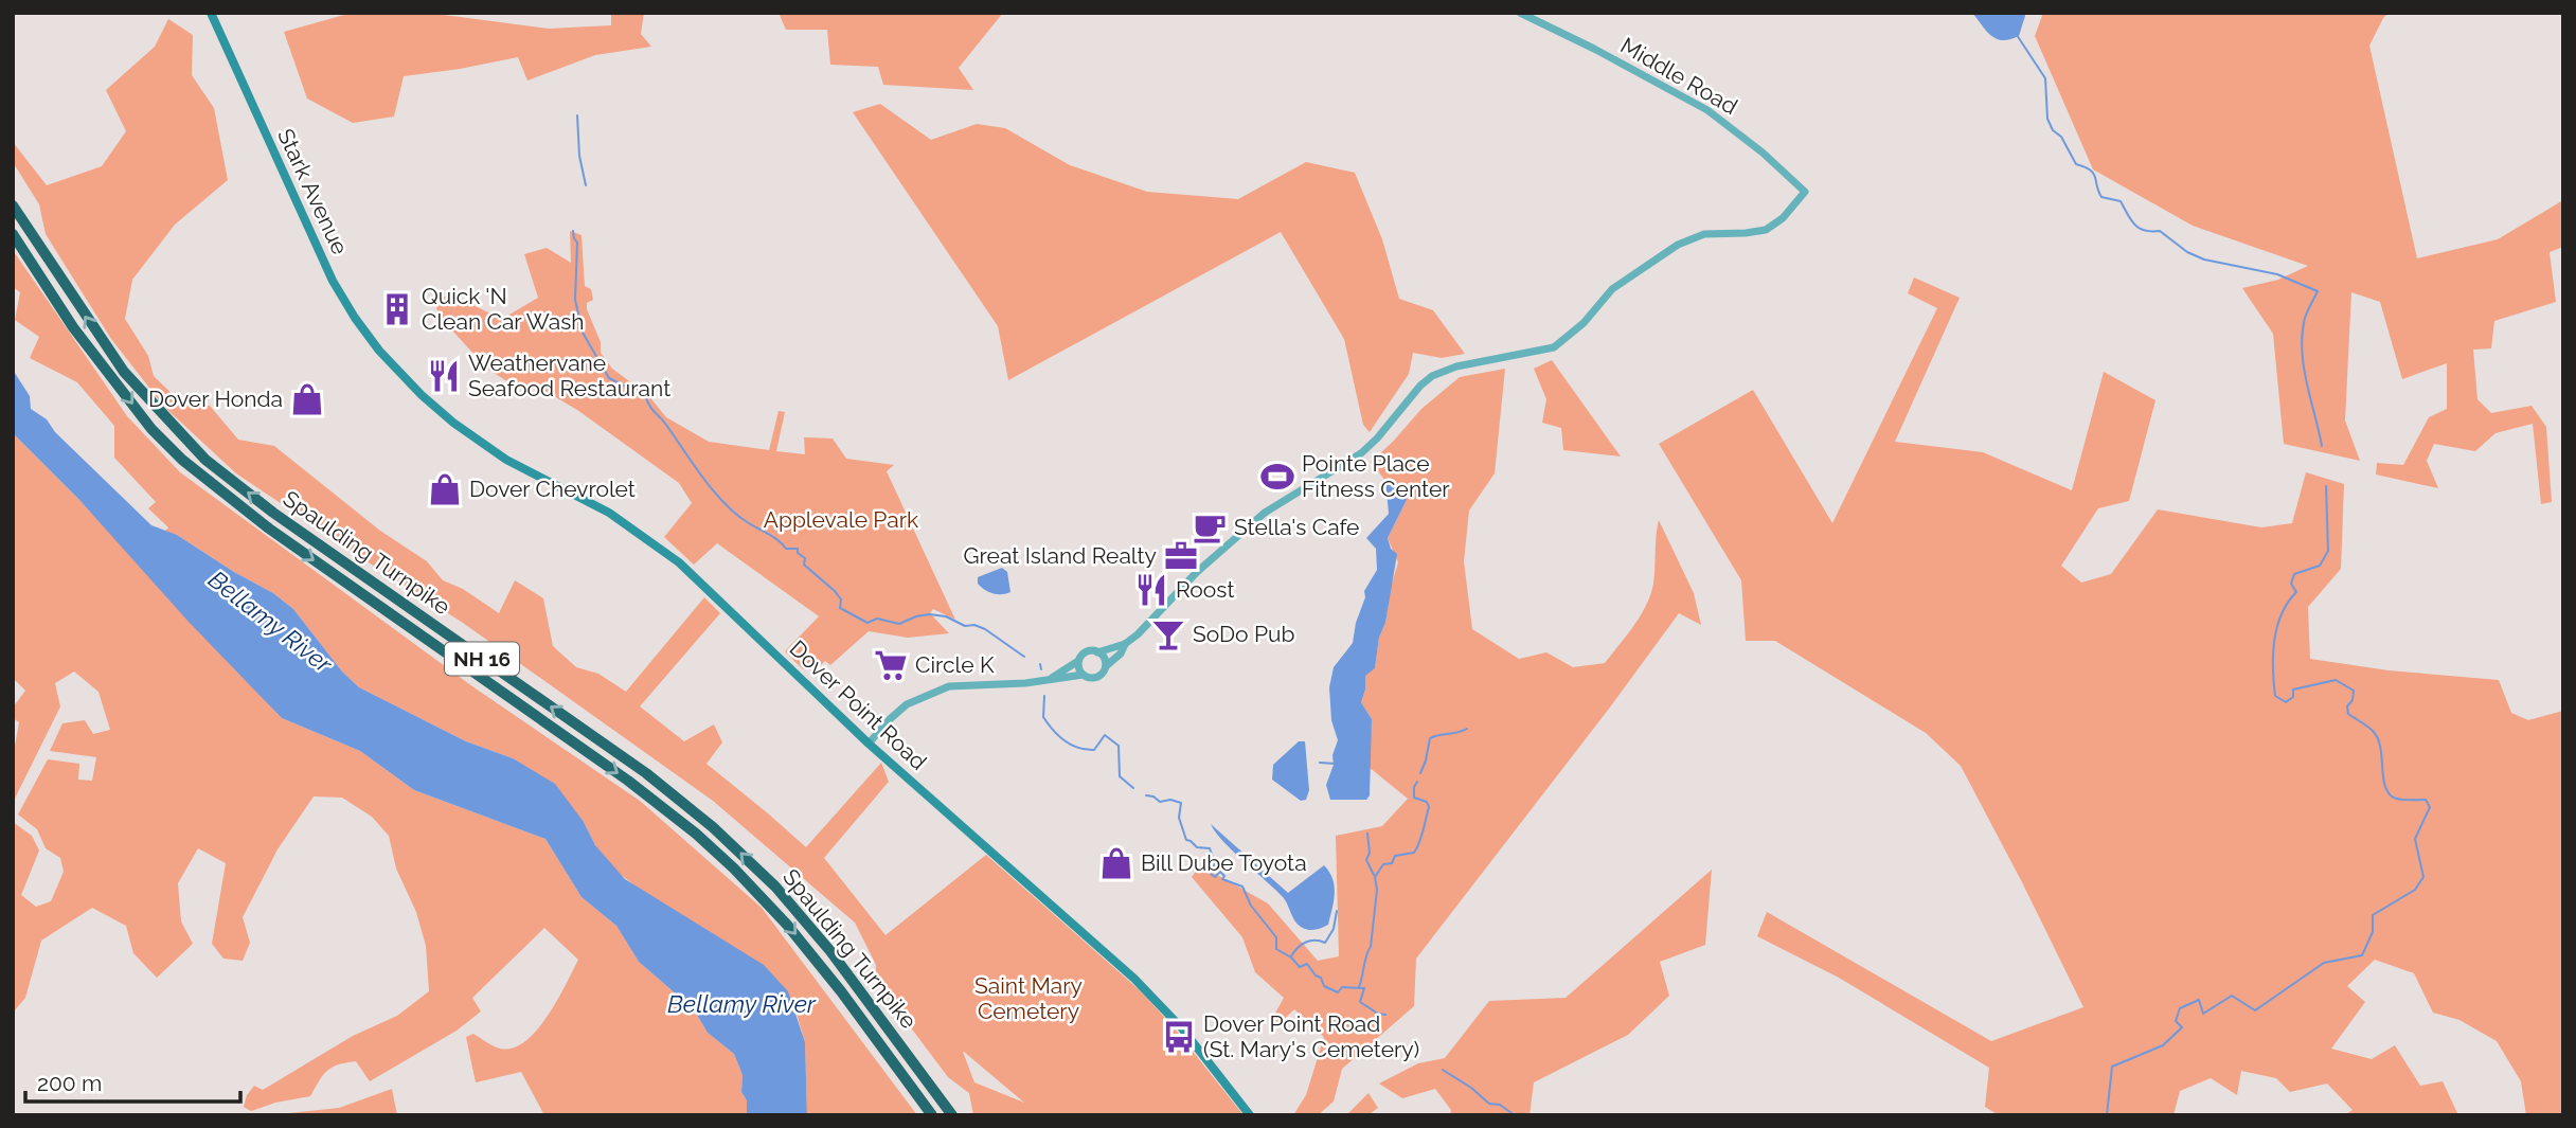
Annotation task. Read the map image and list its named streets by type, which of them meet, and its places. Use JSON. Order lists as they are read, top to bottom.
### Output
{
  "streets": {
    "highway": ["Spaulding Turnpike", "NH 16"],
    "main road": ["Stark Avenue", "Dover Point Road"],
    "street": ["Middle Road"]
  },
  "crossings": [
    ["Stark Avenue", "Dover Point Road"]
  ],
  "water": ["Bellamy River"],
  "parks": ["Applevale Park", "Saint Mary Cemetery"],
  "places": {
    "building": ["Quick 'N Clean Car Wash"],
    "restaurant": ["Weathervane Seafood Restaurant", "Roost"],
    "shop": ["Dover Honda", "Dover Chevrolet", "Bill Dube Toyota"],
    "sports": ["Pointe Place Fitness Center"],
    "cafe": ["Stella's Cafe"],
    "office": ["Great Island Realty"],
    "bar": ["SoDo Pub"],
    "supermarket": ["Circle K"],
    "bus stop": ["Dover Point Road (St. Mary's Cemetery)"]
  },
  "scale_bar": "200 m"
}
